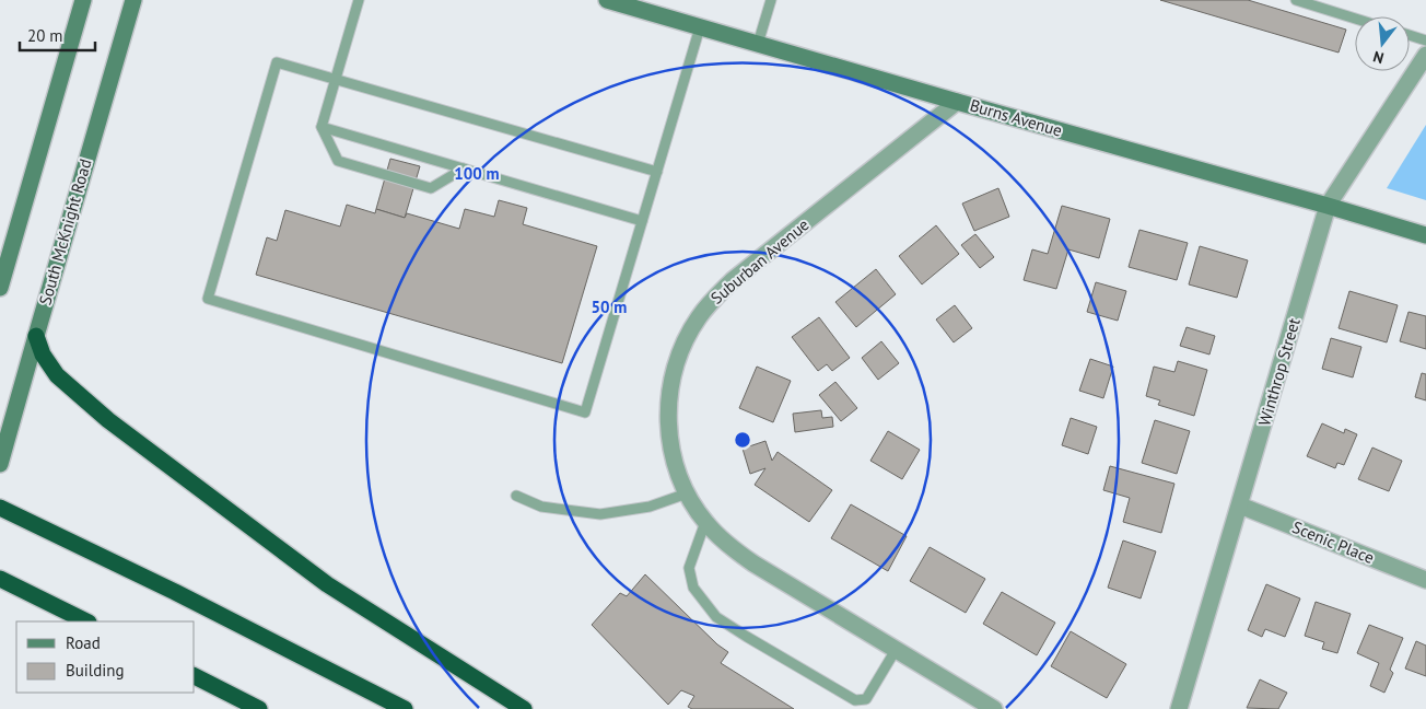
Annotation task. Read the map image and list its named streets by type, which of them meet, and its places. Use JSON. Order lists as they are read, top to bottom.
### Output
{
  "streets": {
    "street": [
      "Burns Avenue",
      "South McKnight Road",
      "Suburban Avenue",
      "Winthrop Street",
      "Scenic Place"
    ]
  },
  "crossings": [
    ["Burns Avenue", "Suburban Avenue"],
    ["Burns Avenue", "Winthrop Street"],
    ["Winthrop Street", "Scenic Place"]
  ],
  "legend": ["Road", "Building"],
  "scale_bar": "20 m",
  "north": "bottom",
  "rings": ["100 m", "50 m"]
}
